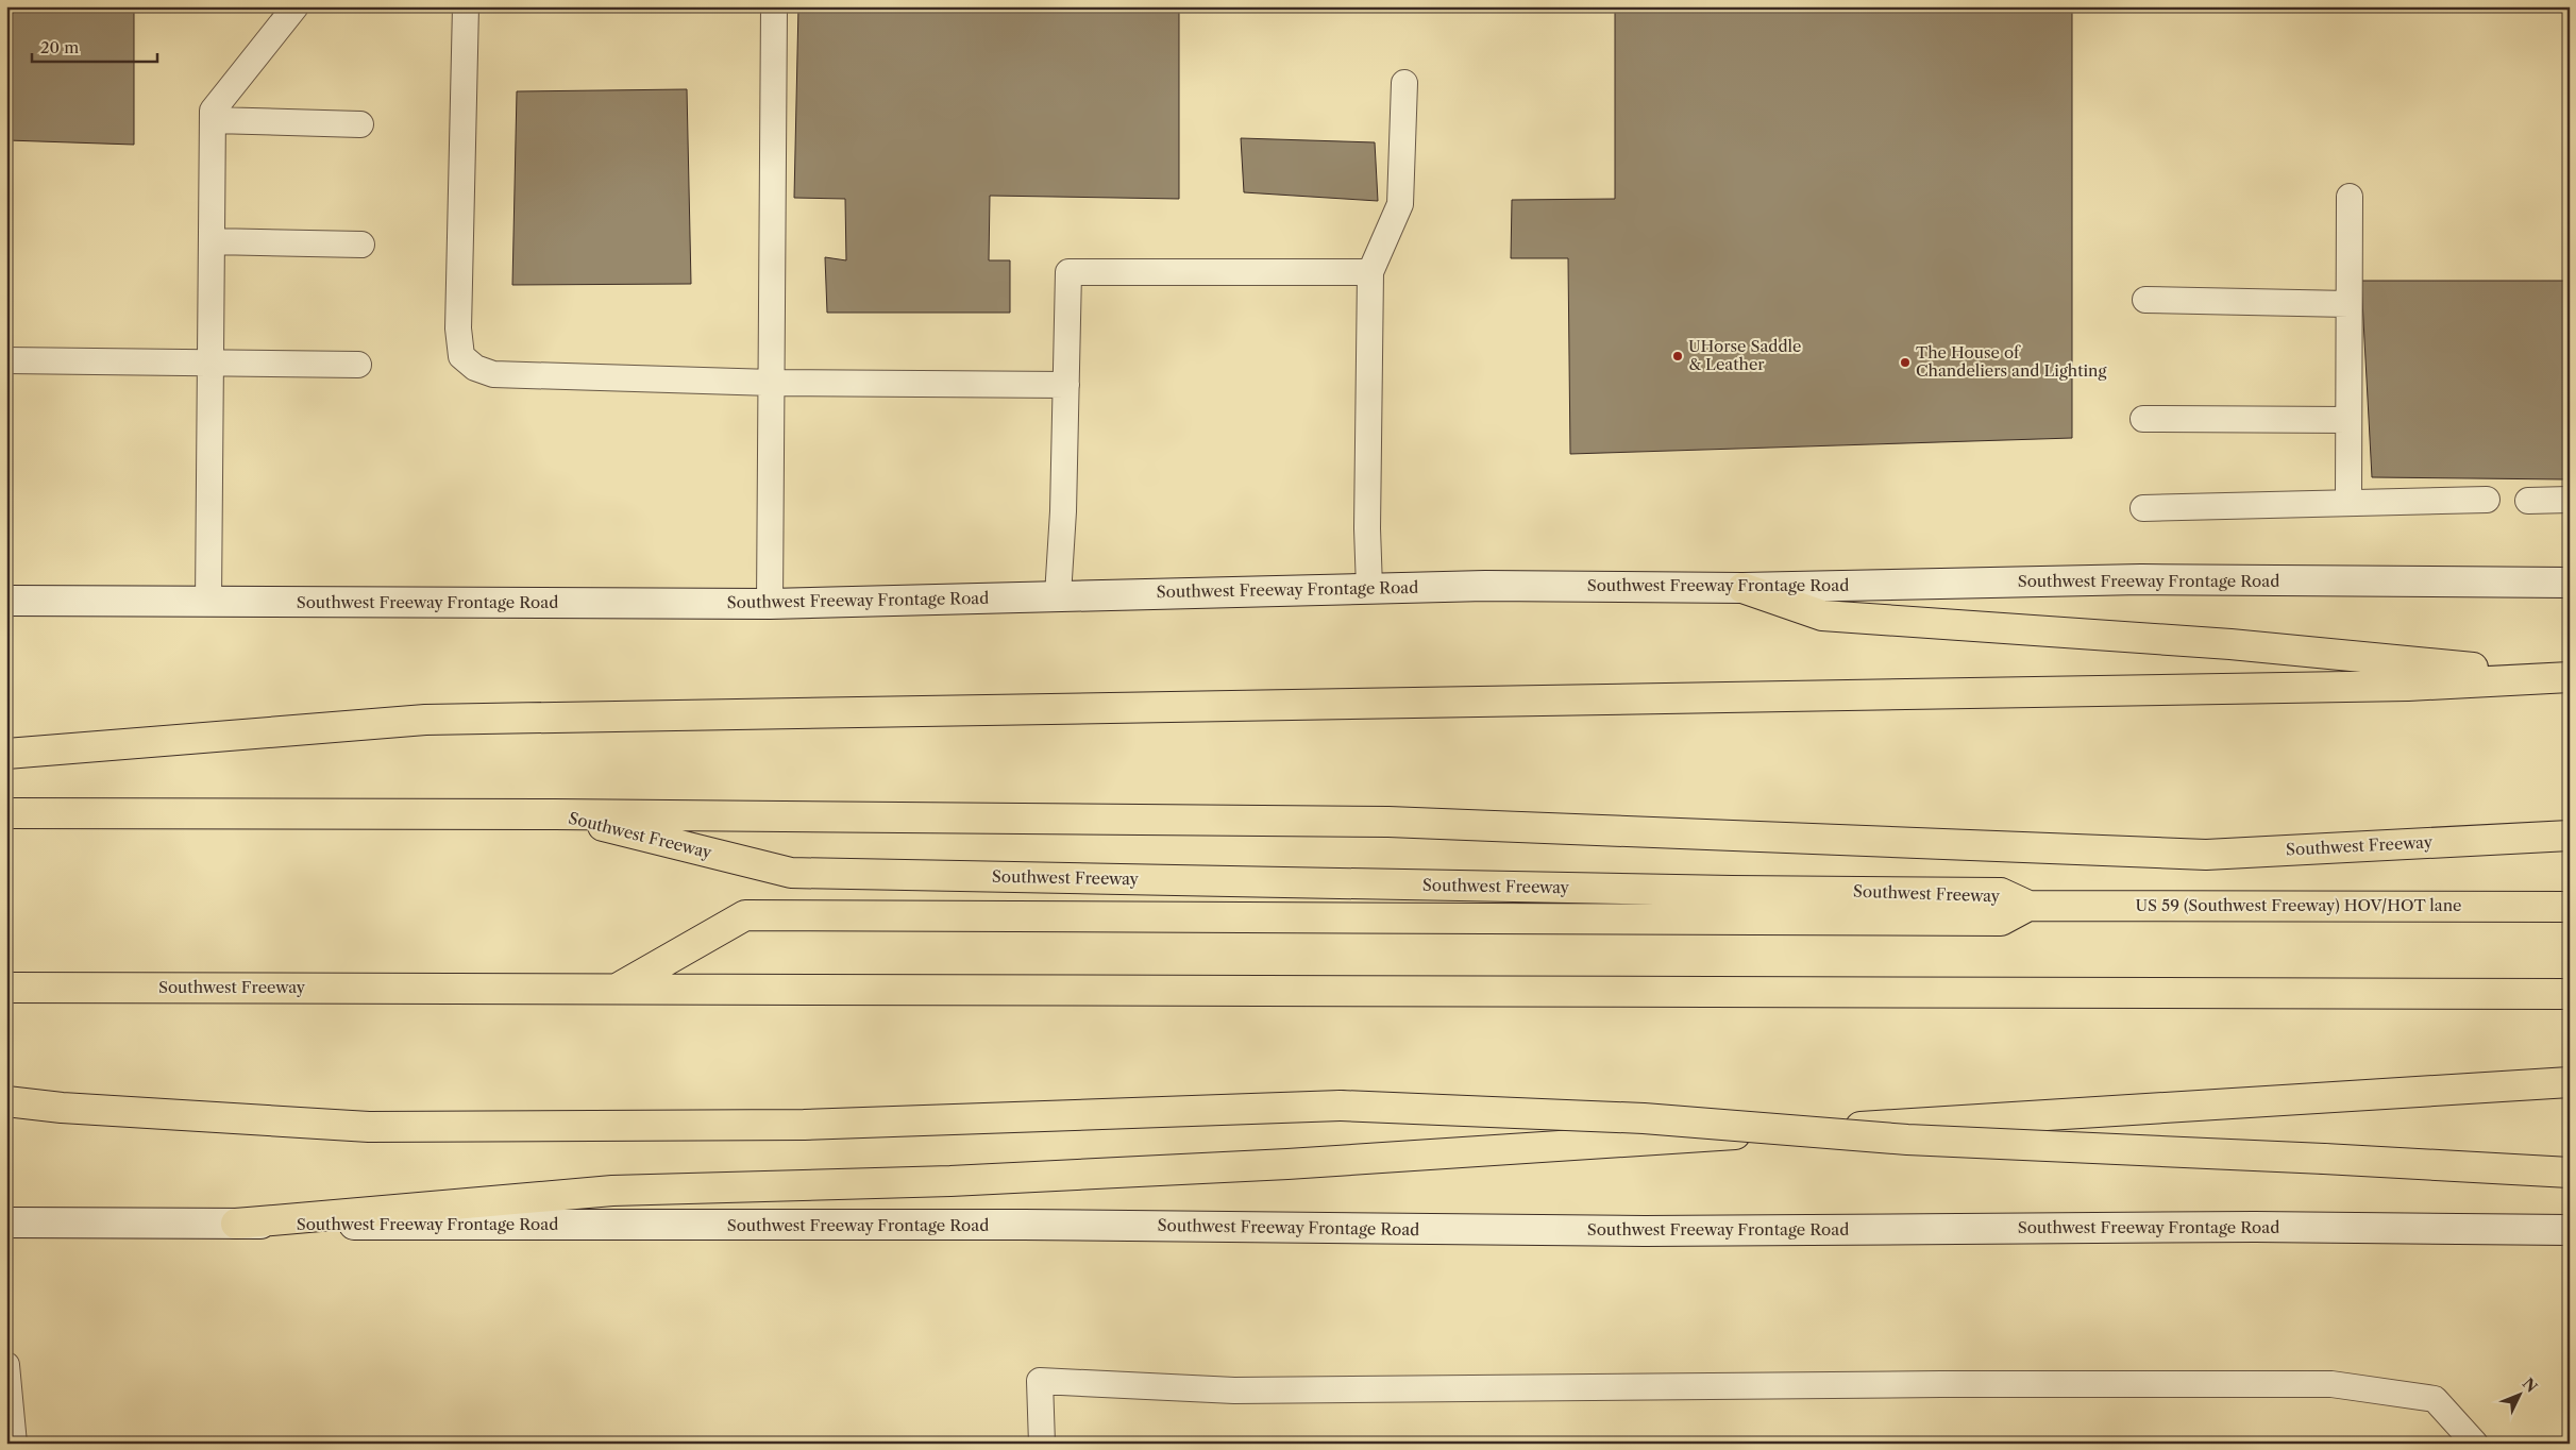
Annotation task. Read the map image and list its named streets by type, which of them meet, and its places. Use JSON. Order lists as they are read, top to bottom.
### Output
{
  "streets": {
    "highway": ["Southwest Freeway", "US 59 (Southwest Freeway) HOV/HOT lane"],
    "main road": ["Southwest Freeway Frontage Road"]
  },
  "crossings": [
    ["Southwest Freeway", "US 59 (Southwest Freeway) HOV/HOT lane"]
  ],
  "places": ["UHorse Saddle & Leather", "The House of Chandeliers and Lighting"],
  "scale_bar": "20 m",
  "north": "top right"
}
